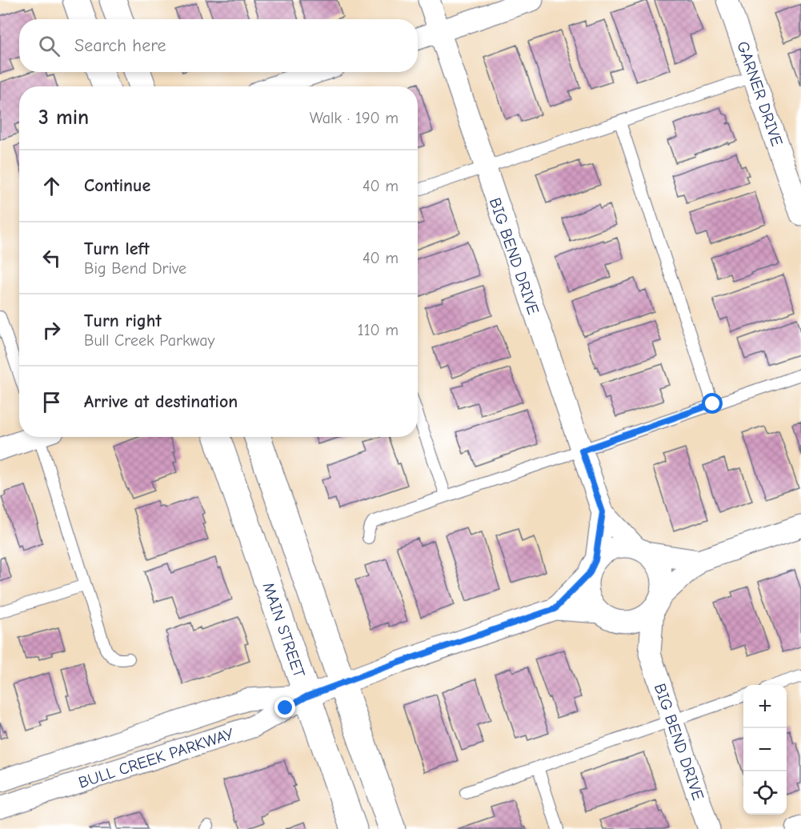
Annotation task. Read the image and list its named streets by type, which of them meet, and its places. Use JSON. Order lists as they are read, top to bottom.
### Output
{
  "streets": {
    "street": [
      "GARNER DRIVE",
      "BIG BEND DRIVE",
      "MAIN STREET",
      "BULL CREEK PARKWAY"
    ]
  },
  "crossings": [
    ["BIG BEND DRIVE", "BULL CREEK PARKWAY"],
    ["MAIN STREET", "BULL CREEK PARKWAY"]
  ],
  "page": {
    "search": "Search here",
    "heading": ["3 min", "Walk · 190 m"],
    "list": [
      ["Continue", "40 m"],
      ["Turn left", "Big Bend Drive", "40 m"],
      ["Turn right", "Bull Creek Parkway", "110 m"],
      "Arrive at destination"
    ],
    "map_buttons": ["+", "−"]
  }
}
